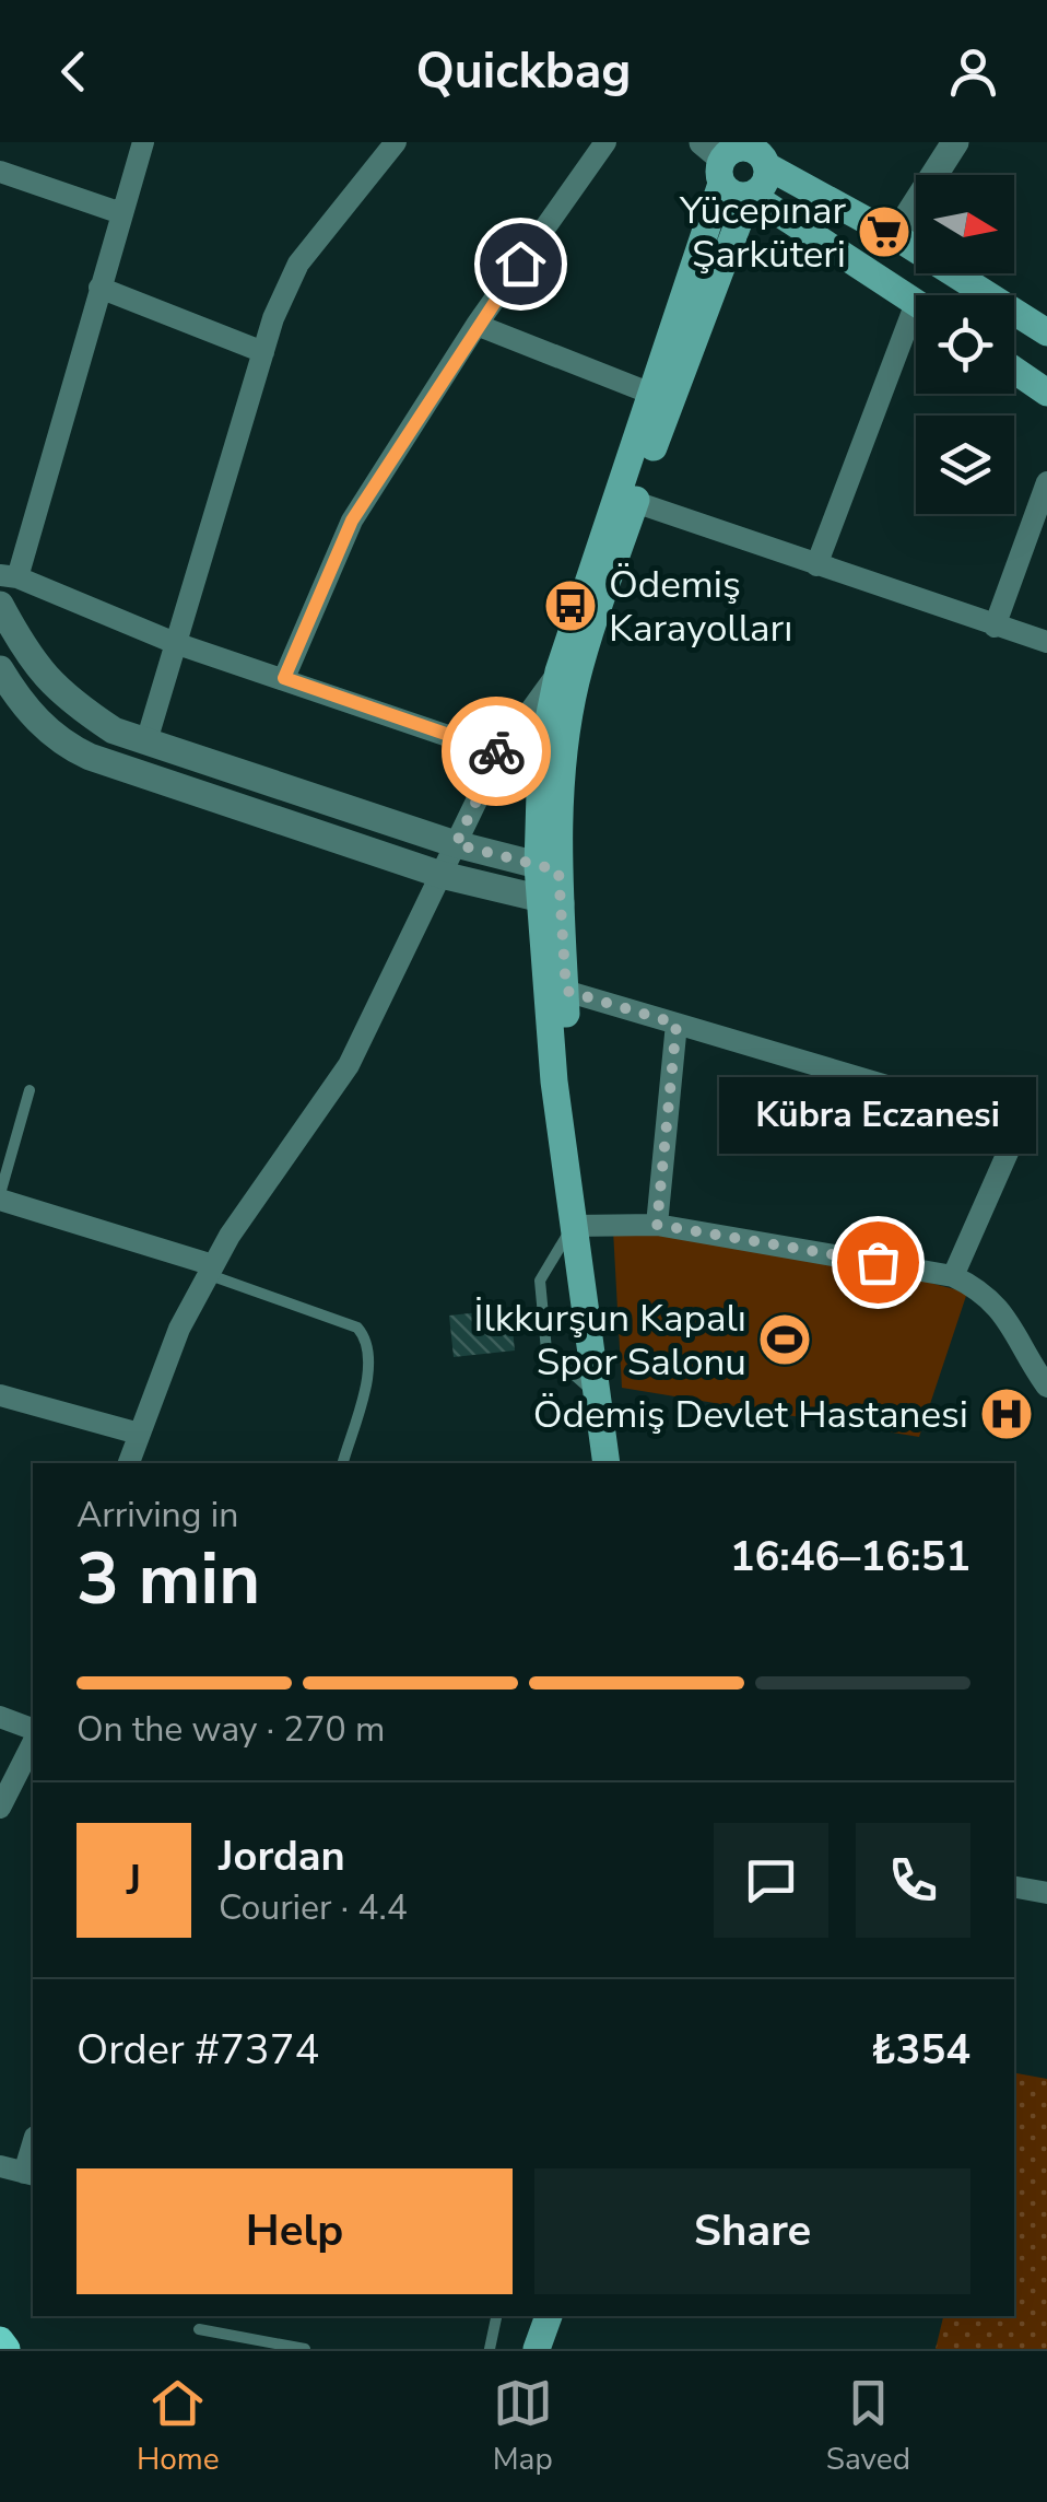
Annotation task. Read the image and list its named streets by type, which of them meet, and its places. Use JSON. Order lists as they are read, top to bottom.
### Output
{
  "places": {
    "supermarket": ["Yücepınar Şarküteri"],
    "bus stop": ["Ödemiş Karayolları"],
    "other": ["Kübra Eczanesi"],
    "sports": ["İlkkurşun Kapalı Spor Salonu"],
    "hospital": ["Ödemiş Devlet Hastanesi"]
  },
  "north": "right",
  "page": {
    "header": "Quickbag",
    "bubble": "Kübra Eczanesi",
    "heading": ["3 min", "Arriving in", "16:46–16:51"],
    "panel": [
      "Jordan",
      "Courier · 4.4",
      "Order #7374",
      "₺354"
    ],
    "bar": "On the way · 270 m",
    "round": "J",
    "buttons": ["Help", "Share"],
    "tabs": ["Home", "Map", "Saved"]
  }
}
